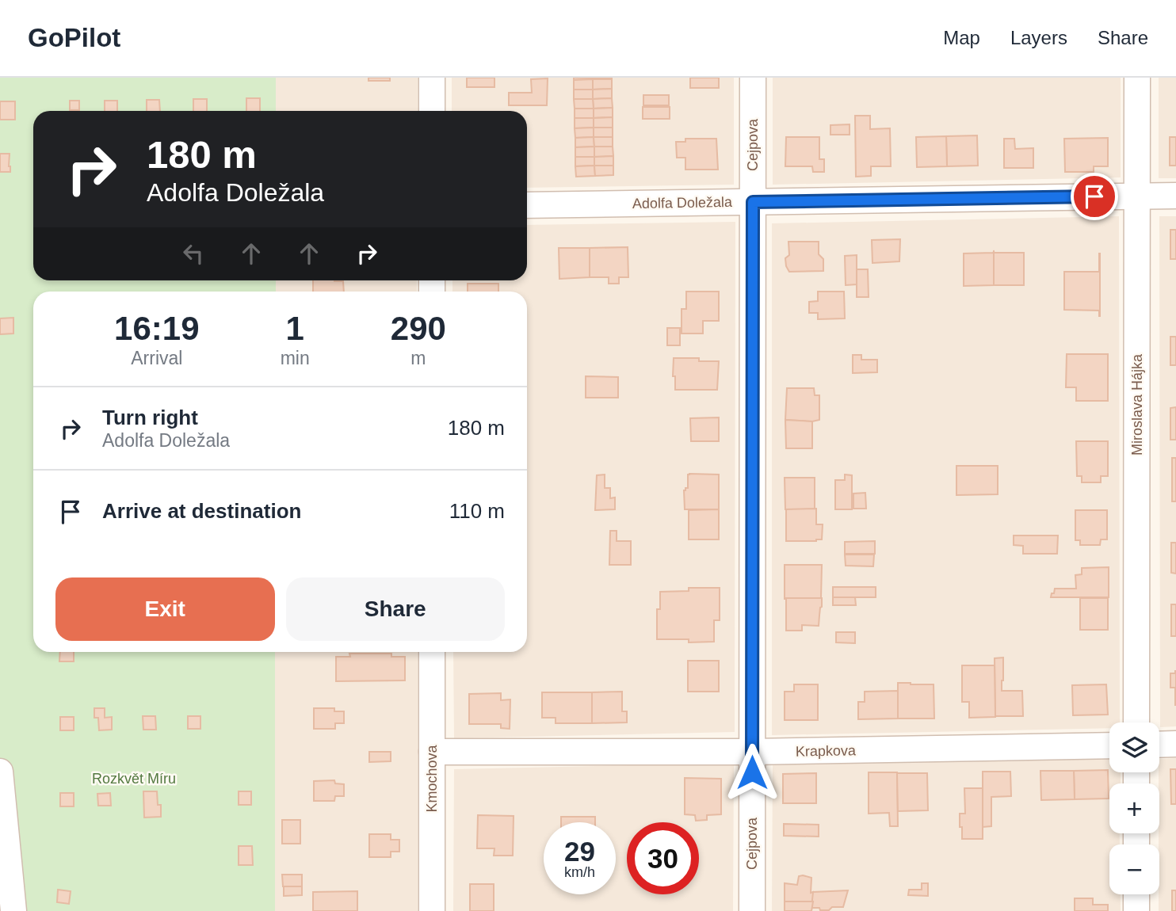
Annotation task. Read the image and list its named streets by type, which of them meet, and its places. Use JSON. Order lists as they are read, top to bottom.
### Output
{
  "streets": {
    "street": [
      "Cejpova",
      "Adolfa Doležala",
      "Miroslava Hájka",
      "Krapkova",
      "Kmochova"
    ]
  },
  "crossings": [
    ["Cejpova", "Adolfa Doležala"],
    ["Cejpova", "Krapkova"],
    ["Adolfa Doležala", "Miroslava Hájka"],
    ["Krapkova", "Kmochova"]
  ],
  "parks": ["Rozkvět Míru"],
  "page": {
    "header": "GoPilot",
    "nav": ["Map", "Layers", "Share"],
    "turn": ["180 m", "Adolfa Doležala"],
    "eta": [
      "16:19",
      "Arrival",
      "1",
      "min",
      "290",
      "m"
    ],
    "list": [
      {
        "name": "Turn right",
        "note": "Adolfa Doležala",
        "value": "180 m"
      },
      {
        "name": "Arrive at destination",
        "value": "110 m"
      }
    ],
    "buttons": ["Exit", "Share"],
    "map_buttons": ["+", "−"],
    "speed": "29 km/h",
    "limit": "30"
  }
}
